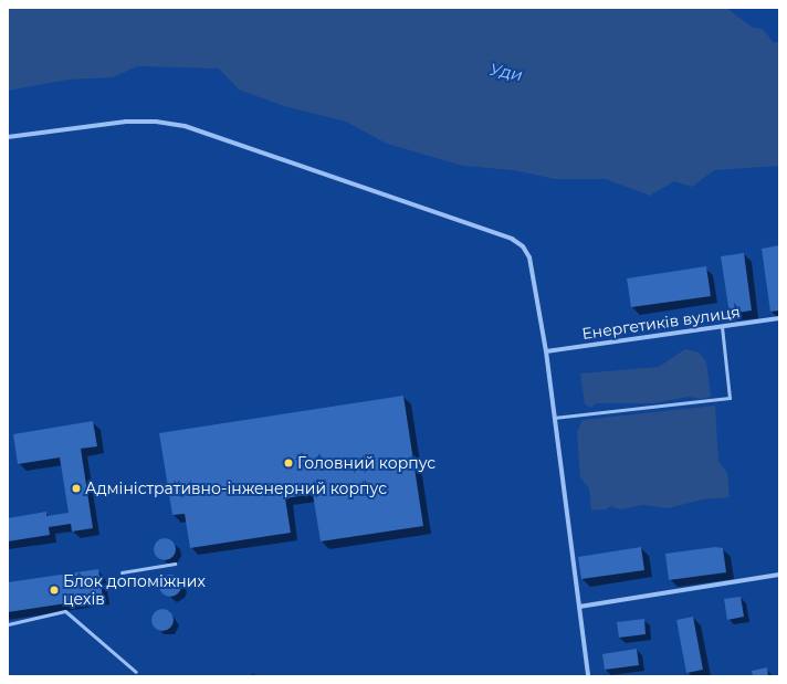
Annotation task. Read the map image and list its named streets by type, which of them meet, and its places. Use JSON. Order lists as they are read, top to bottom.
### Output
{
  "streets": {
    "street": ["Енергетиків вулиця"]
  },
  "water": ["Уди"],
  "places": ["Головний корпус", "Адміністративно-інженерний корпус", "Блок допоміжних цехів"]
}
